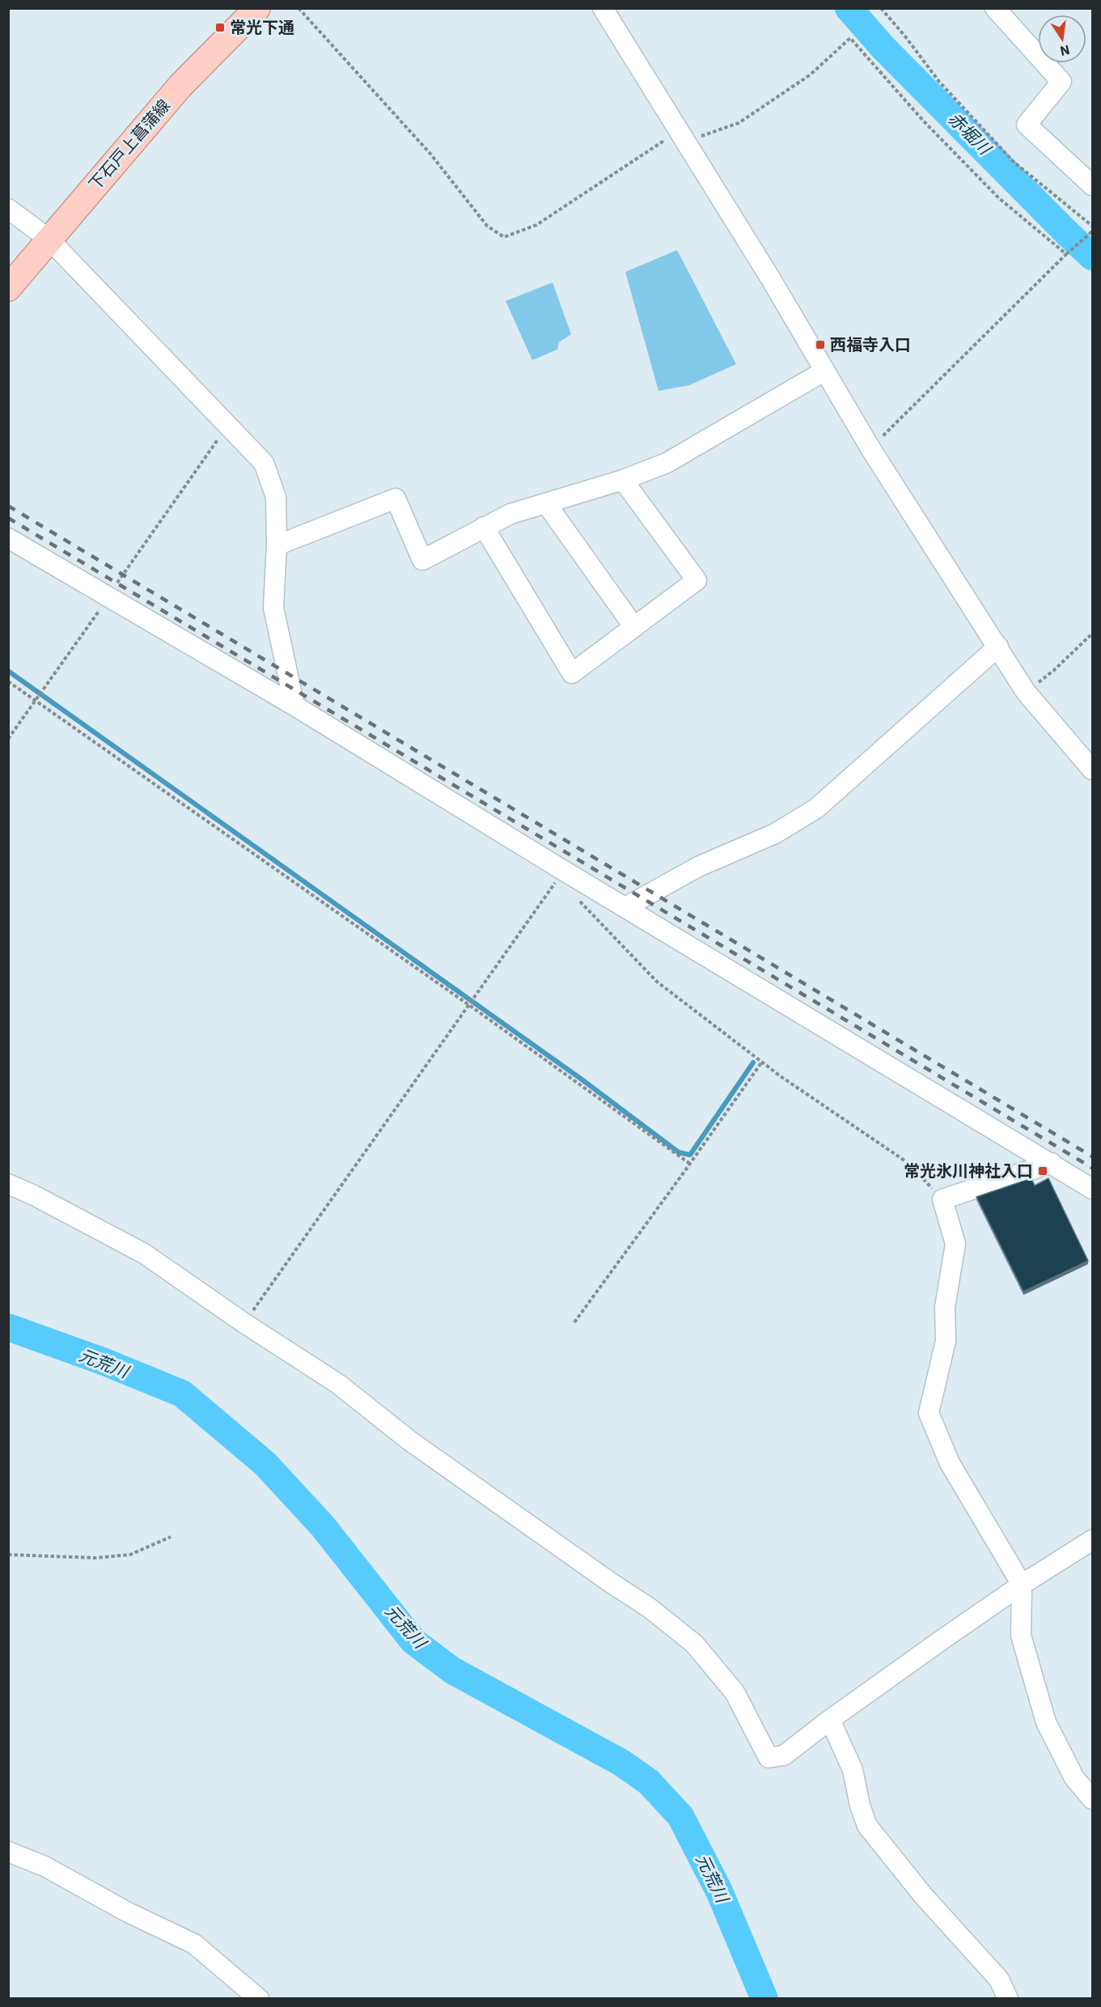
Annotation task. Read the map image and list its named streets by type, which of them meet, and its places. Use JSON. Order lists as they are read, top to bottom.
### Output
{
  "streets": {
    "main road": ["下石戸上菖蒲線"]
  },
  "water": ["赤堀川", "元荒川"],
  "places": {
    "transit": ["常光下通", "西福寺入口", "常光氷川神社入口"]
  },
  "north": "bottom"
}
